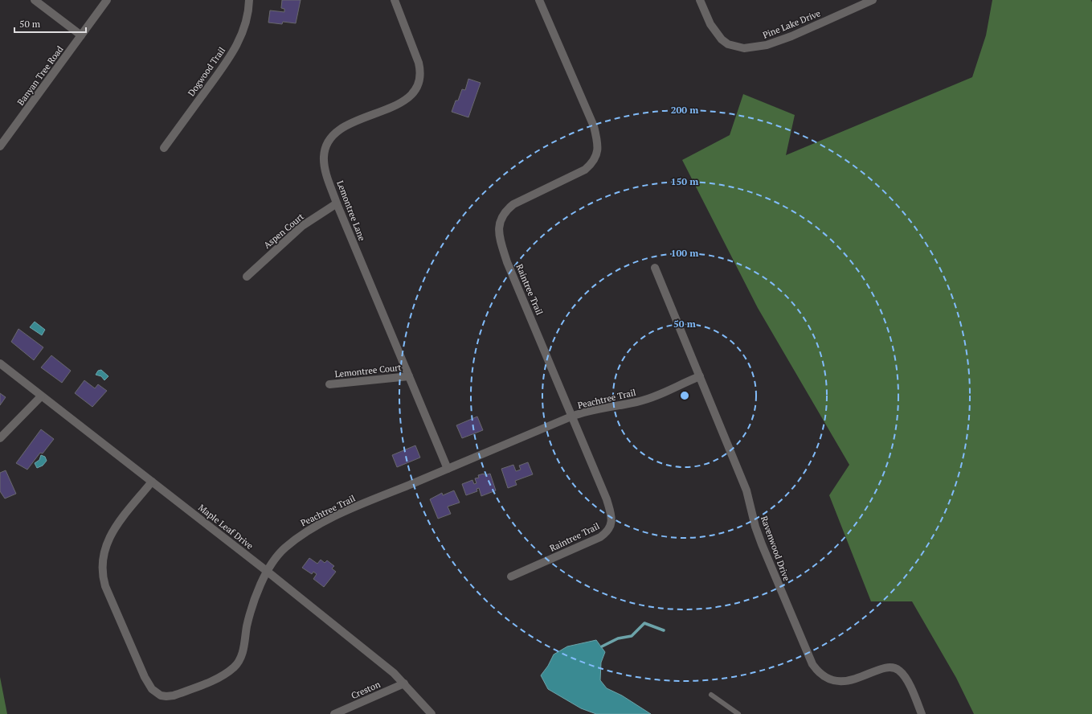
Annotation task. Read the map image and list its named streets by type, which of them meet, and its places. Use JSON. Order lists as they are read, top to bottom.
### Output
{
  "streets": {
    "street": [
      "Pine Lake Drive",
      "Dogwood Trail",
      "Banyan Tree Road",
      "Lemontree Lane",
      "Aspen Court",
      "Raintree Trail",
      "Lemontree Court",
      "Peachtree Trail",
      "Maple Leaf Drive",
      "Ravenwood Drive",
      "Creston"
    ]
  },
  "crossings": [
    ["Lemontree Lane", "Aspen Court"],
    ["Lemontree Lane", "Lemontree Court"],
    ["Lemontree Lane", "Peachtree Trail"],
    ["Raintree Trail", "Peachtree Trail"],
    ["Peachtree Trail", "Maple Leaf Drive"],
    ["Peachtree Trail", "Ravenwood Drive"],
    ["Maple Leaf Drive", "Creston"]
  ],
  "scale_bar": "50 m",
  "rings": [
    "200 m",
    "150 m",
    "100 m",
    "50 m"
  ]
}
